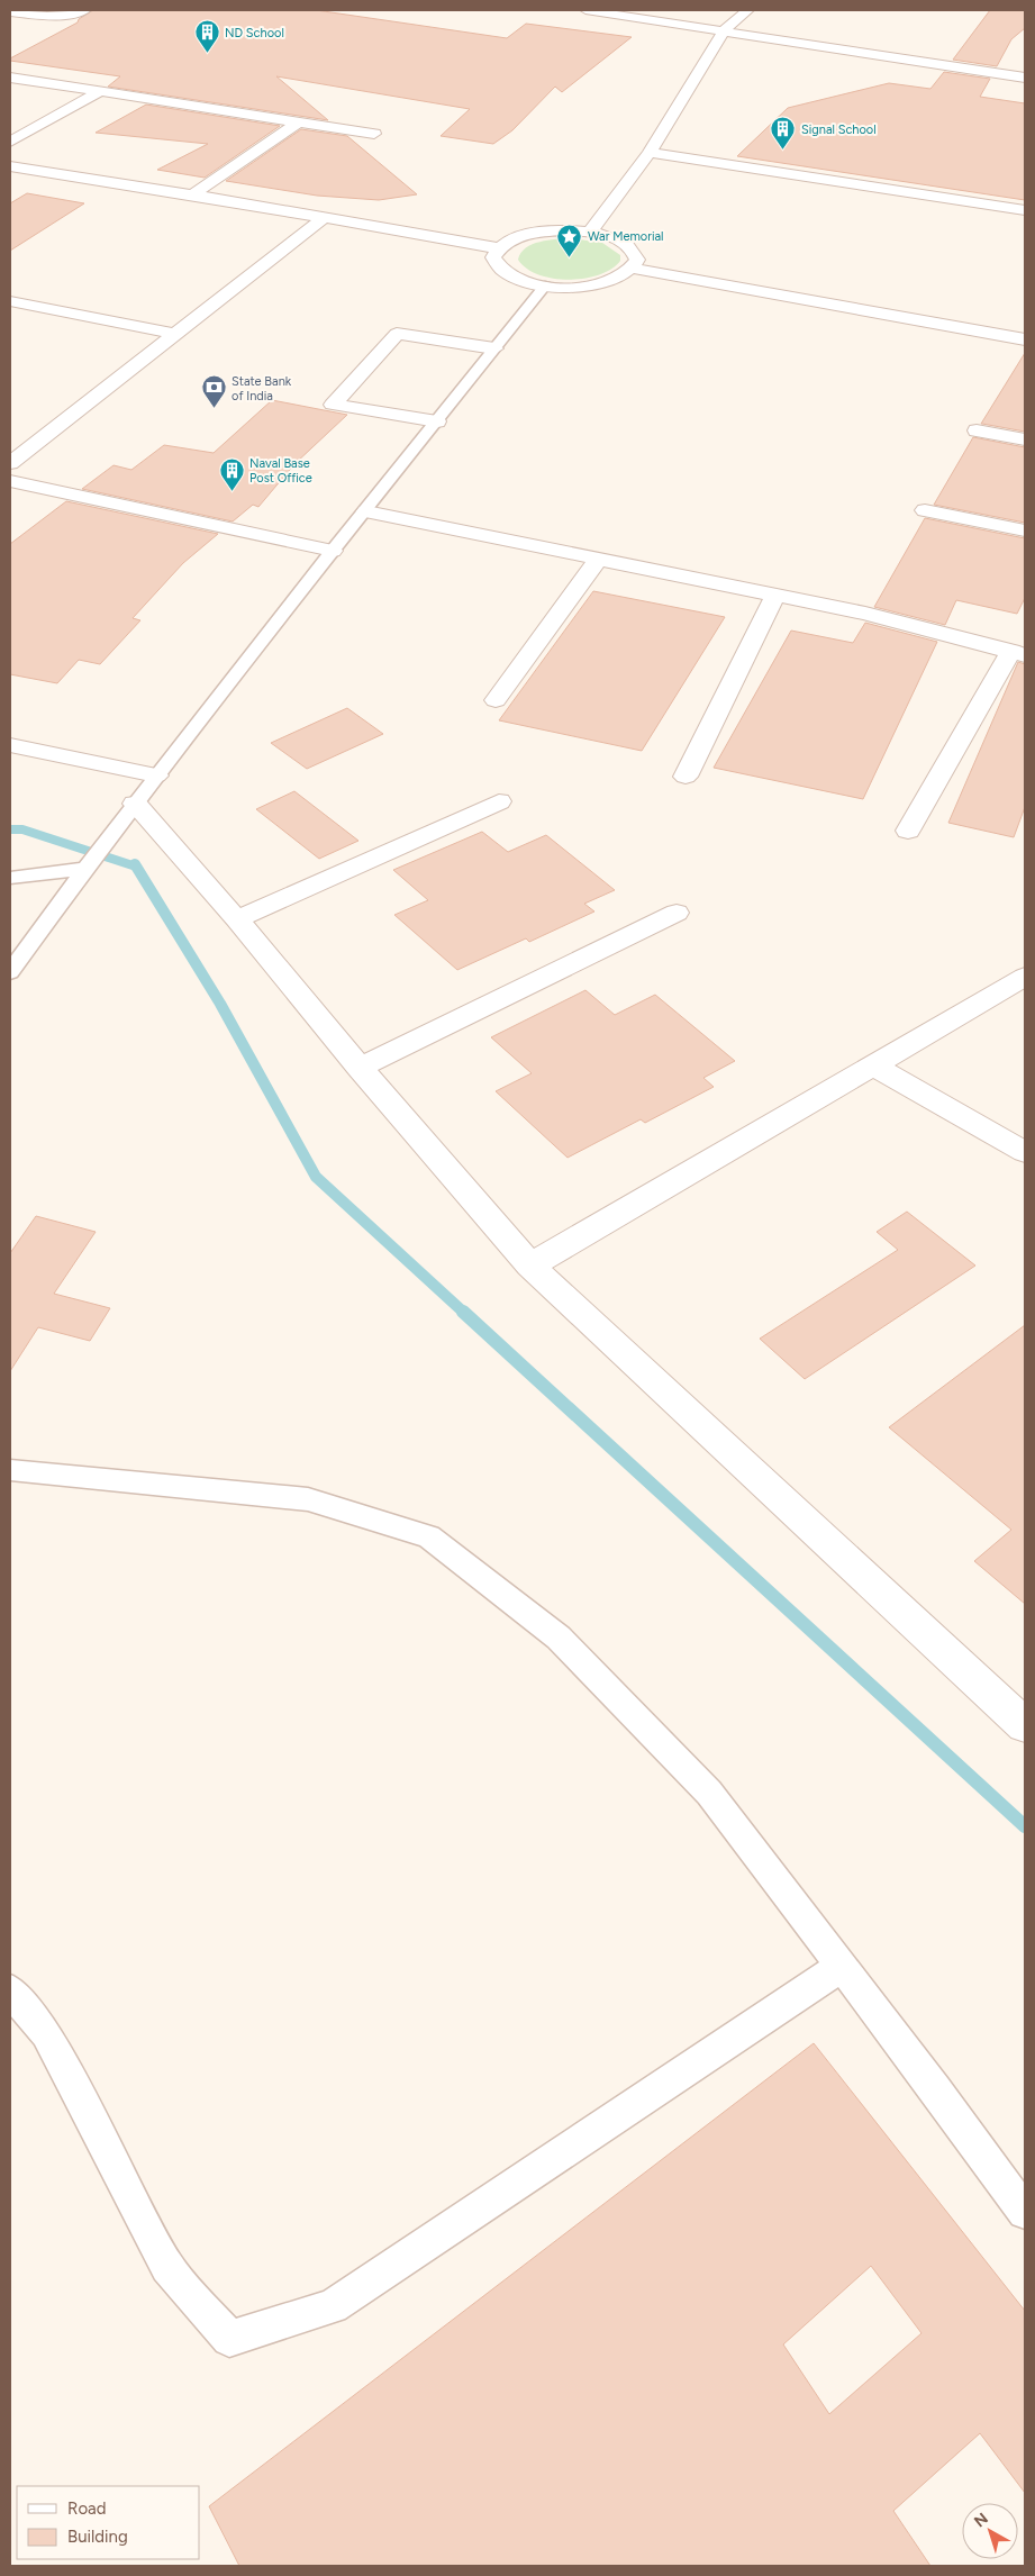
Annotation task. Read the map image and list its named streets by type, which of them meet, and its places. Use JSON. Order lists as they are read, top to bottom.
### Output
{
  "places": {
    "building": ["ND School", "Signal School", "Naval Base Post Office"],
    "place": ["War Memorial"],
    "bank": ["State Bank of India"]
  },
  "legend": ["Road", "Building"],
  "north": "top left"
}
